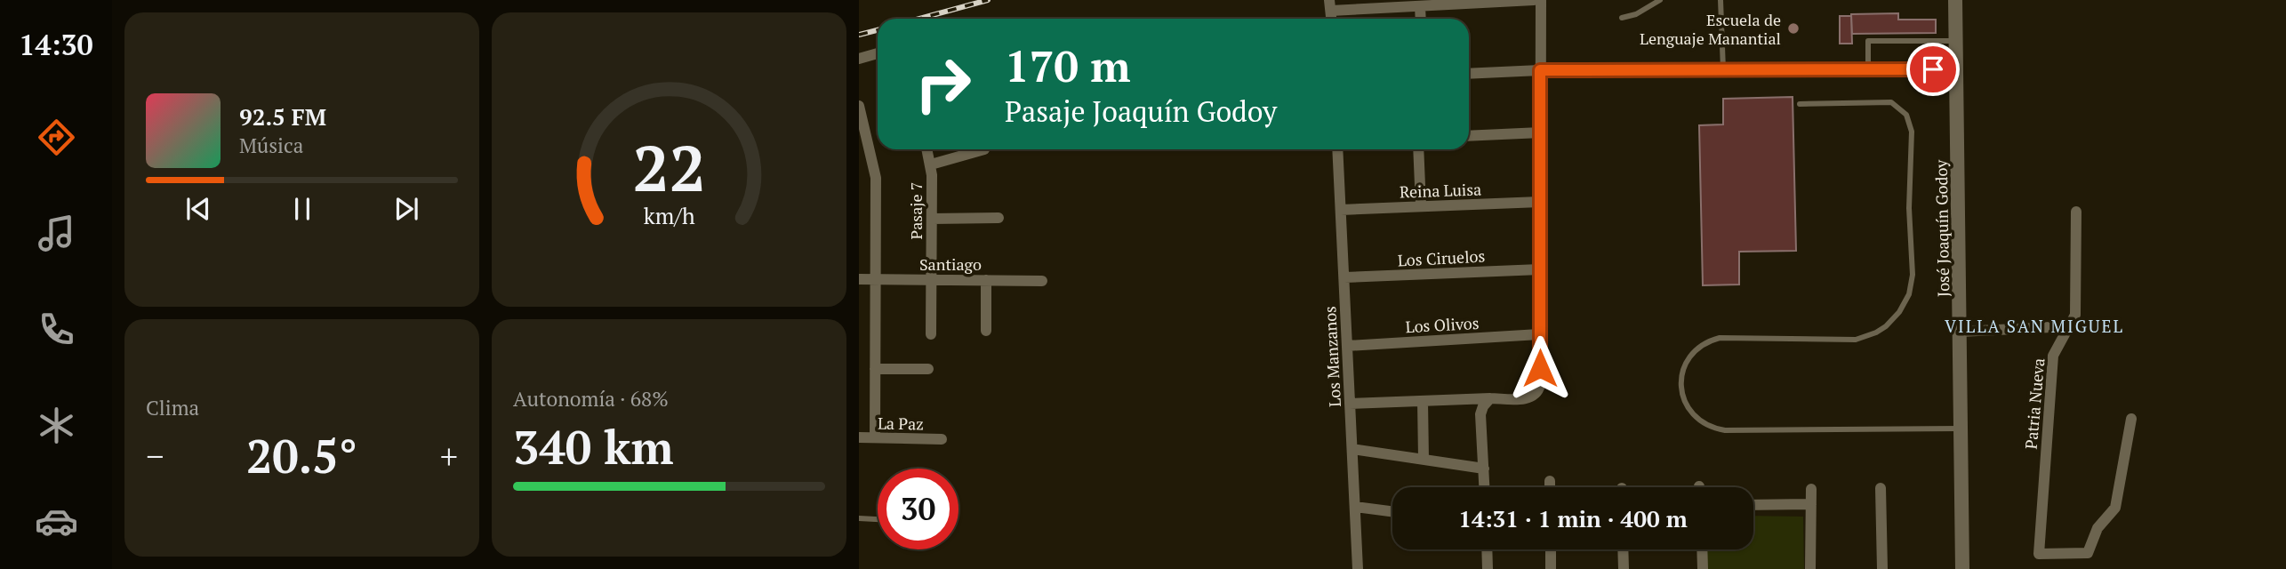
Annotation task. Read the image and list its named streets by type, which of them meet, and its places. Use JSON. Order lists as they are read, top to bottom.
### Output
{
  "streets": {
    "street": [
      "Reina Luisa",
      "Pasaje 7",
      "José Joaquín Godoy",
      "Los Ciruelos",
      "Santiago",
      "Los Olivos",
      "Los Manzanos",
      "Patria Nueva",
      "La Paz"
    ]
  },
  "crossings": [
    ["Reina Luisa", "Los Manzanos"],
    ["Pasaje 7", "Santiago"],
    ["Los Ciruelos", "Los Manzanos"],
    ["Los Olivos", "Los Manzanos"]
  ],
  "districts": ["VILLA SAN MIGUEL"],
  "places": ["Escuela de Lenguaje Manantial"],
  "page": {
    "tabs": "14:30",
    "turn": ["170 m", "Pasaje Joaquín Godoy"],
    "song": ["92.5 FM", "Música"],
    "tile": [
      "Clima",
      ["Autonomía · 68%", "340 km"]
    ],
    "heat": ["−", "20.5°", "+"],
    "limit": "30",
    "trip": "14:31 · 1 min · 400 m",
    "gauge": ["22", "km/h"]
  }
}
